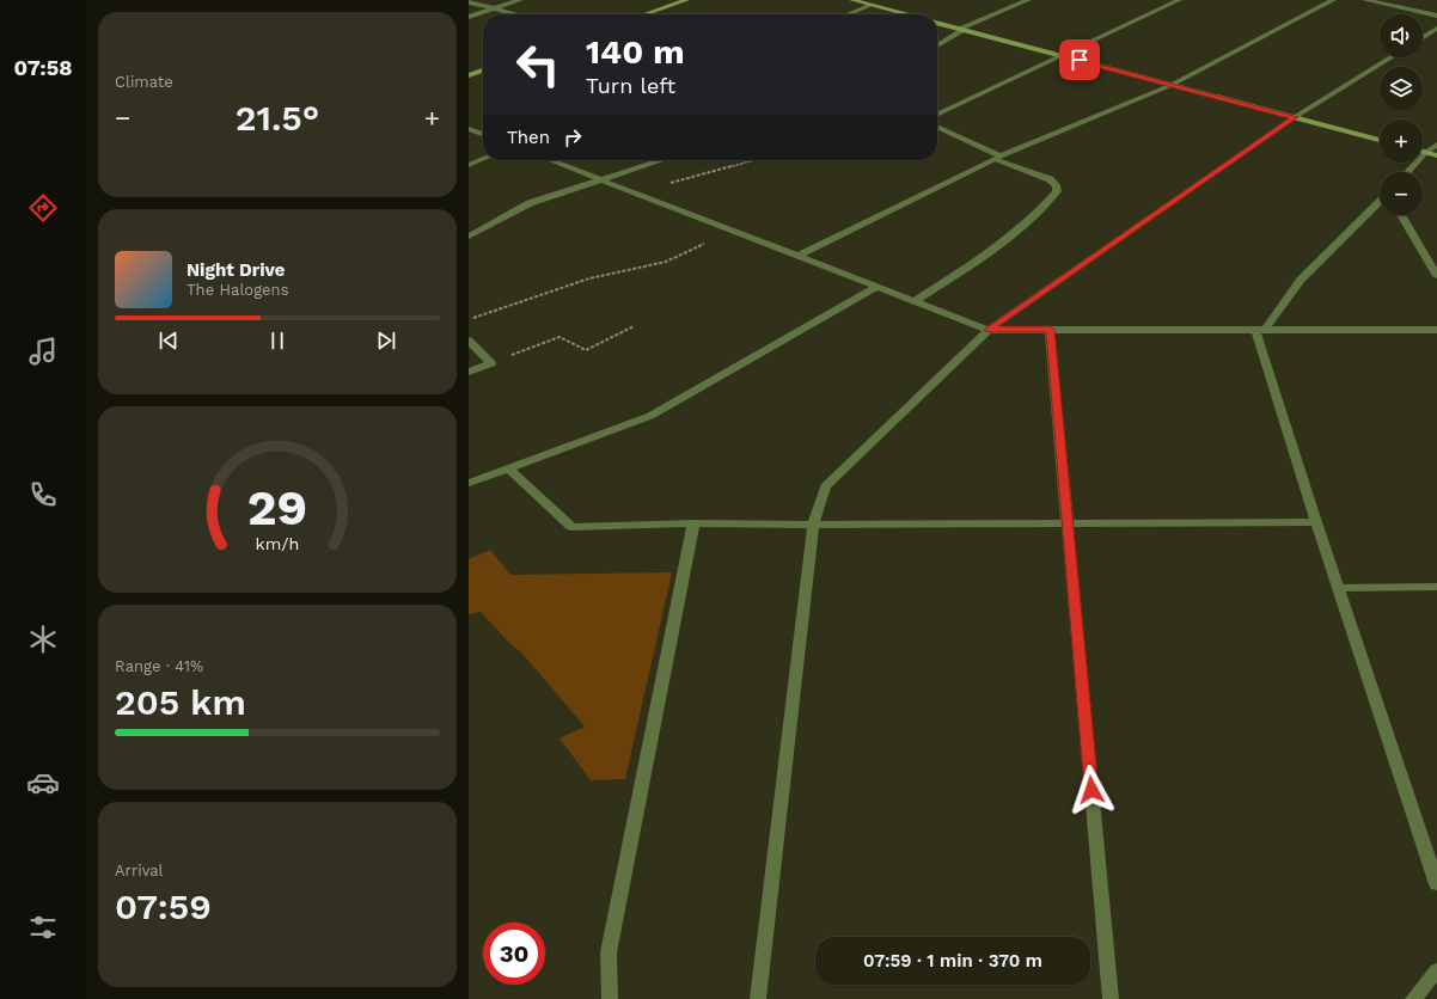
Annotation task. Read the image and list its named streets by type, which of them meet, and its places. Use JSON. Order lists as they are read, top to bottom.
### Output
{
  "page": {
    "tabs": "07:58",
    "tile": [
      "Climate",
      ["Range · 41%", "205 km"],
      ["Arrival", "07:59"]
    ],
    "map_buttons": ["+", "−"],
    "turn": ["140 m", "Turn left"],
    "heat": ["−", "21.5°", "+"],
    "then": "Then",
    "song": ["Night Drive", "The Halogens"],
    "limit": "30",
    "trip": "07:59 · 1 min · 370 m",
    "gauge": ["29", "km/h"]
  }
}
